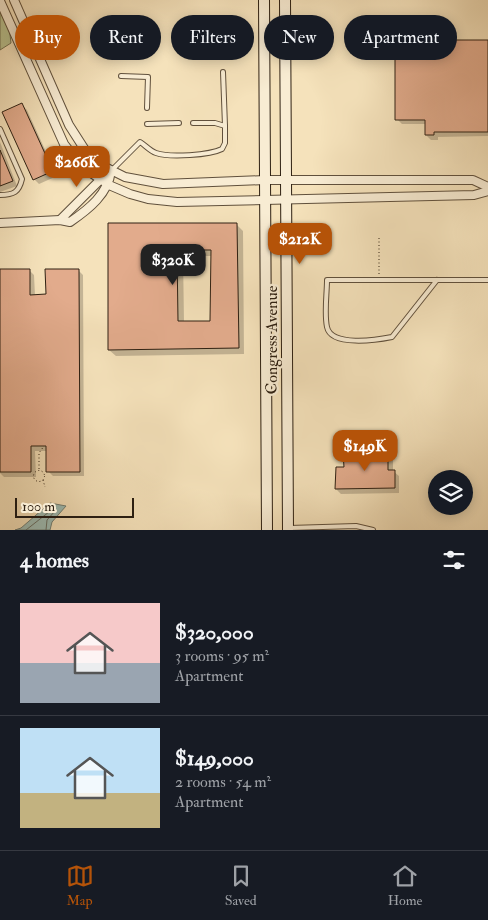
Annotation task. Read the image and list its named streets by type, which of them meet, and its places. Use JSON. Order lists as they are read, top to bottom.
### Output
{
  "streets": {
    "main road": ["Congress Avenue"]
  },
  "scale_bar": "100 m",
  "page": {
    "chip": [
      "Buy",
      "Rent",
      "Filters",
      "New",
      "Apartment"
    ],
    "price": [
      "$266K",
      "$212K",
      "$320K",
      "$149K"
    ],
    "scale": "100 m",
    "heading": "4 homes",
    "list": [
      {
        "name": "$320,000",
        "note": "3 rooms · 95 m² · Apartment"
      },
      {
        "name": "$149,000",
        "note": "2 rooms · 54 m² · Apartment"
      }
    ],
    "tabs": ["Map", "Saved", "Home"]
  }
}
